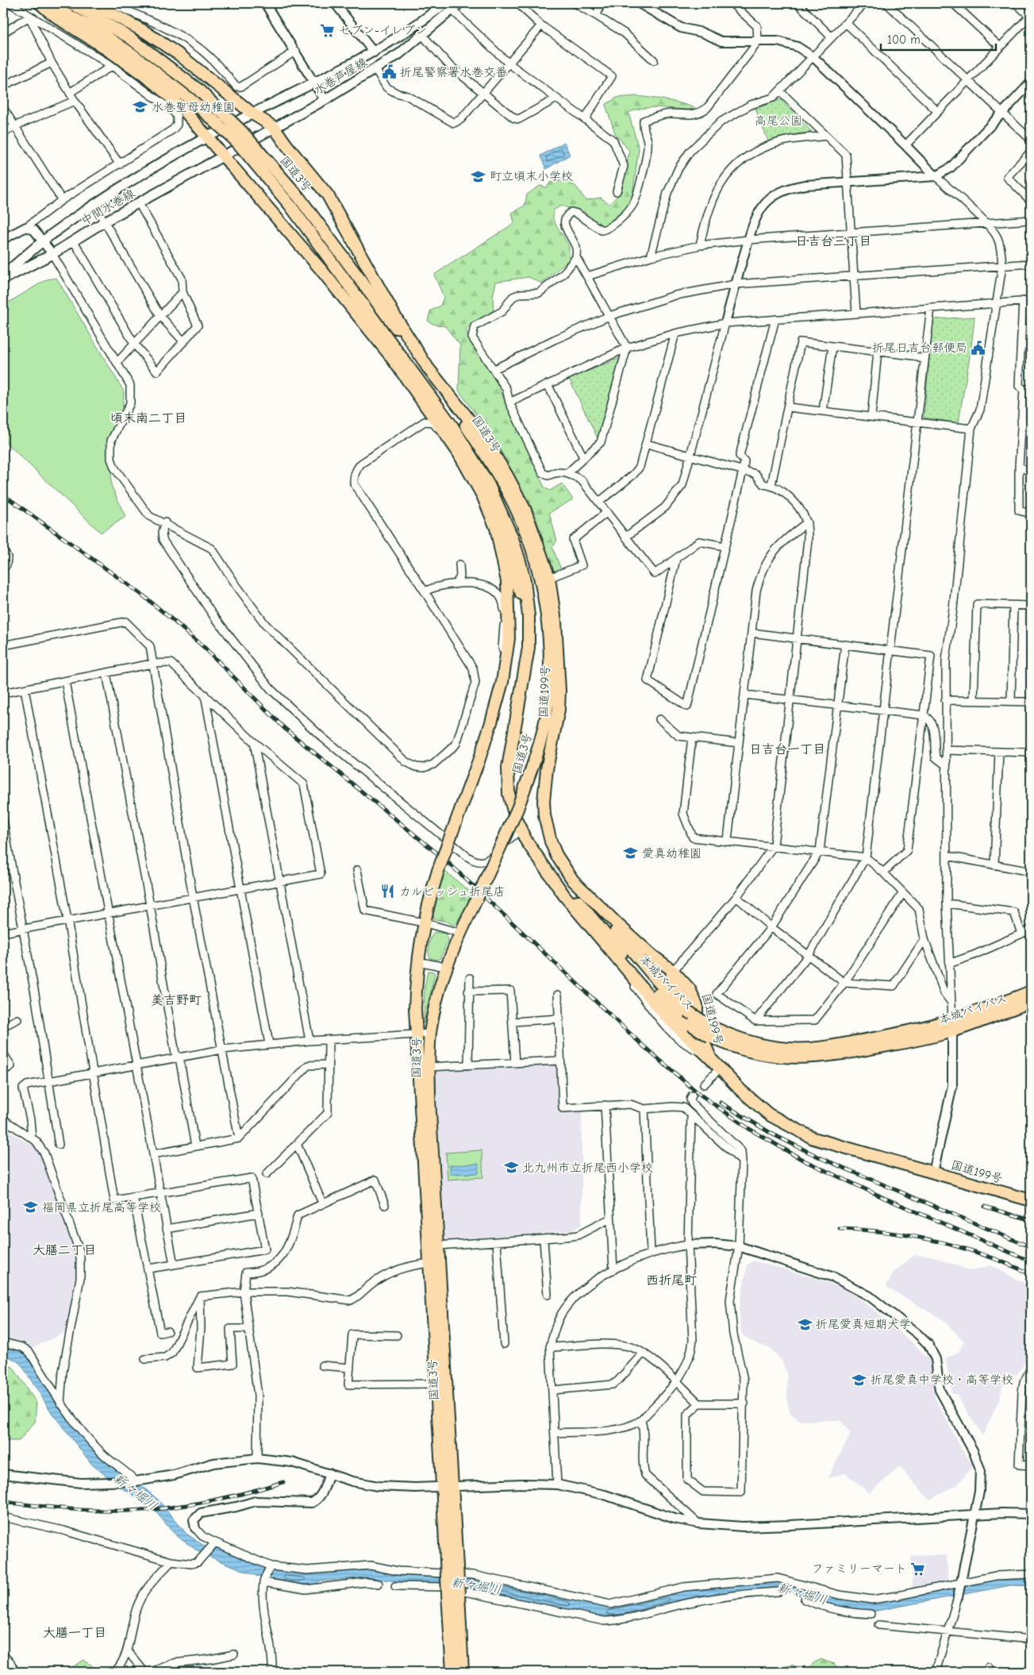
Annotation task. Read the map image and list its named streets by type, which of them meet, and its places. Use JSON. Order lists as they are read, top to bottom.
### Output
{
  "streets": {
    "highway": ["国道3号", "国道199号", "本城バイパス"],
    "main road": ["水巻芦屋線", "中間水巻線"]
  },
  "crossings": [
    ["水巻芦屋線", "中間水巻線"],
    ["国道3号", "国道199号"],
    ["国道199号", "本城バイパス"]
  ],
  "districts": [
    "日吉台三丁目",
    "頃末南二丁目",
    "日吉台一丁目",
    "美吉野町",
    "大膳二丁目",
    "西折尾町",
    "大膳一丁目"
  ],
  "water": ["新々堀川"],
  "parks": ["高尾公園"],
  "places": {
    "supermarket": ["セブン-イレブン", "ファミリーマート"],
    "public building": ["折尾警察署水巻交番", "折尾日吉台郵便局"],
    "school or university": [
      "水巻聖母幼稚園",
      "町立頃末小学校",
      "愛真幼稚園",
      "北九州市立折尾西小学校",
      "福岡県立折尾高等学校",
      "折尾愛真短期大学",
      "折尾愛真中学校・高等学校"
    ],
    "restaurant": ["カルビッシュ折尾店"]
  },
  "scale_bar": "100 m"
}
